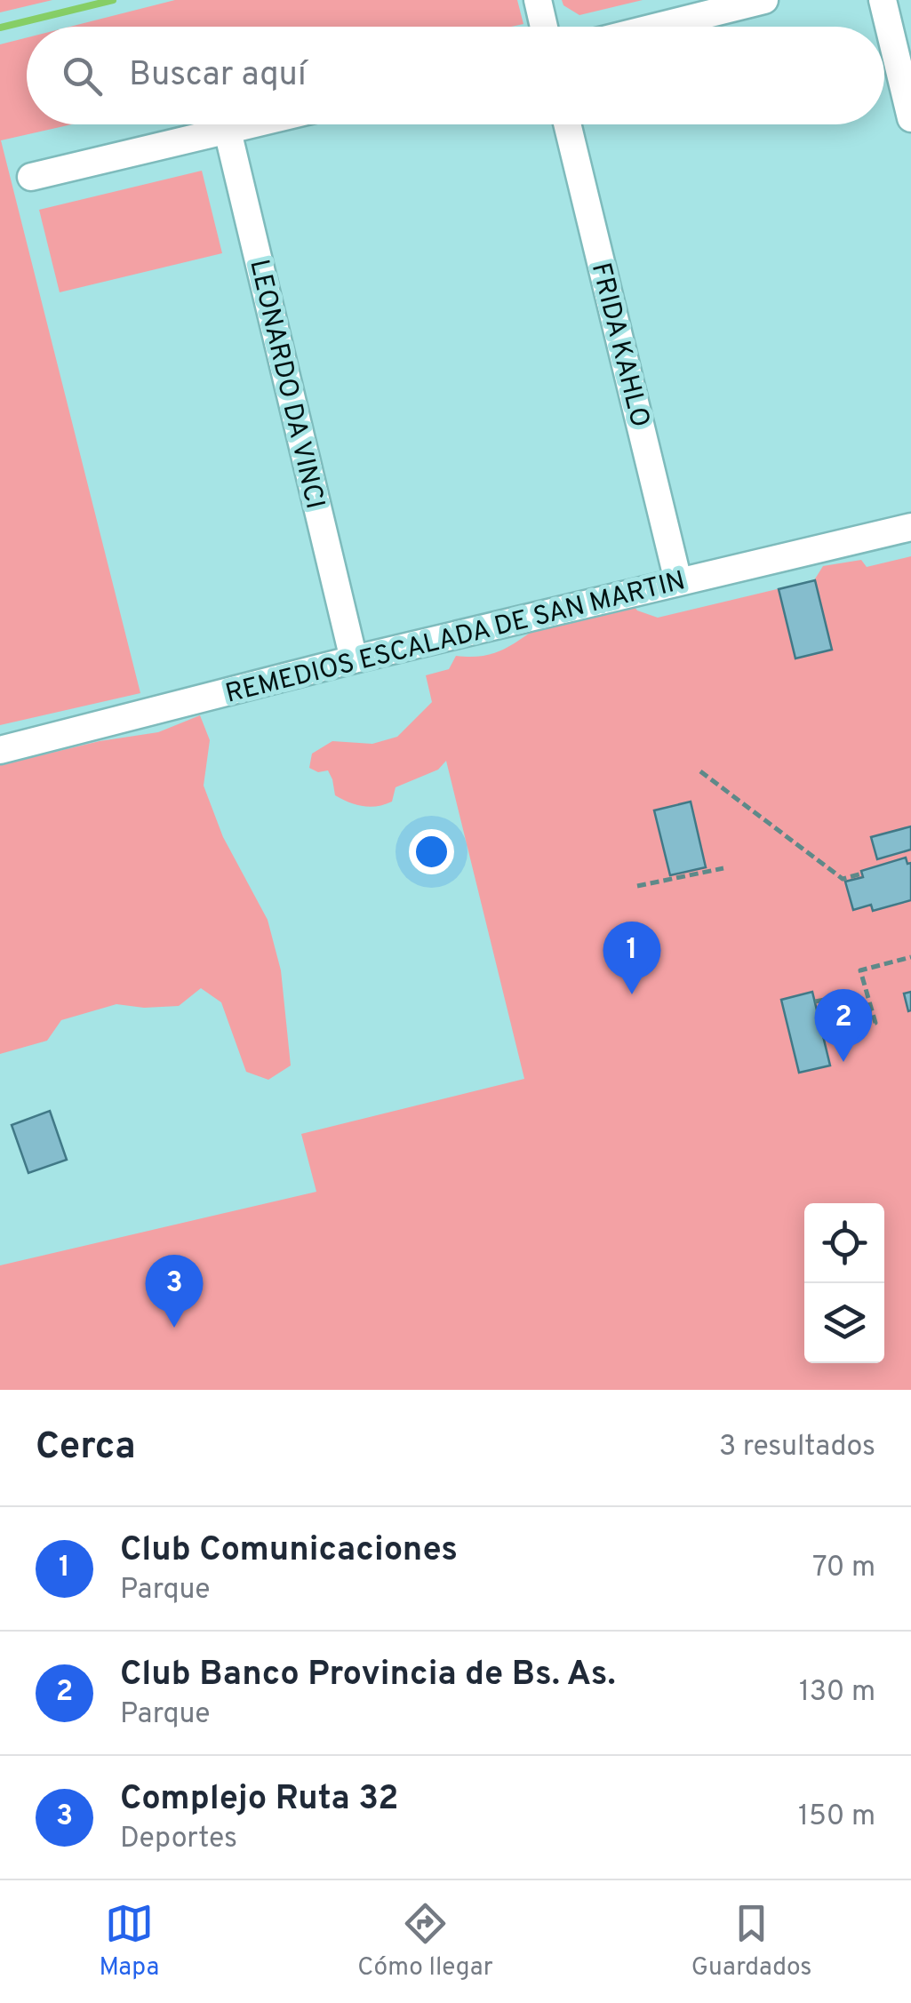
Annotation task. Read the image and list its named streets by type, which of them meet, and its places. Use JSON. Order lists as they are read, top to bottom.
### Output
{
  "streets": {
    "street": ["FRIDA KAHLO", "LEONARDO DA VINCI", "REMEDIOS ESCALADA DE SAN MARTIN"]
  },
  "crossings": [
    ["FRIDA KAHLO", "REMEDIOS ESCALADA DE SAN MARTIN"],
    ["LEONARDO DA VINCI", "REMEDIOS ESCALADA DE SAN MARTIN"]
  ],
  "page": {
    "search": "Buscar aquí",
    "pins": ["1", "2", "3"],
    "heading": ["Cerca", "3 resultados"],
    "list": [
      {
        "mark": "1",
        "name": "Club Comunicaciones",
        "note": "Parque",
        "value": "70 m"
      },
      {
        "mark": "2",
        "name": "Club Banco Provincia de Bs. As.",
        "note": "Parque",
        "value": "130 m"
      },
      {
        "mark": "3",
        "name": "Complejo Ruta 32",
        "note": "Deportes",
        "value": "150 m"
      }
    ],
    "nav": ["Mapa", "Cómo llegar", "Guardados"]
  }
}
